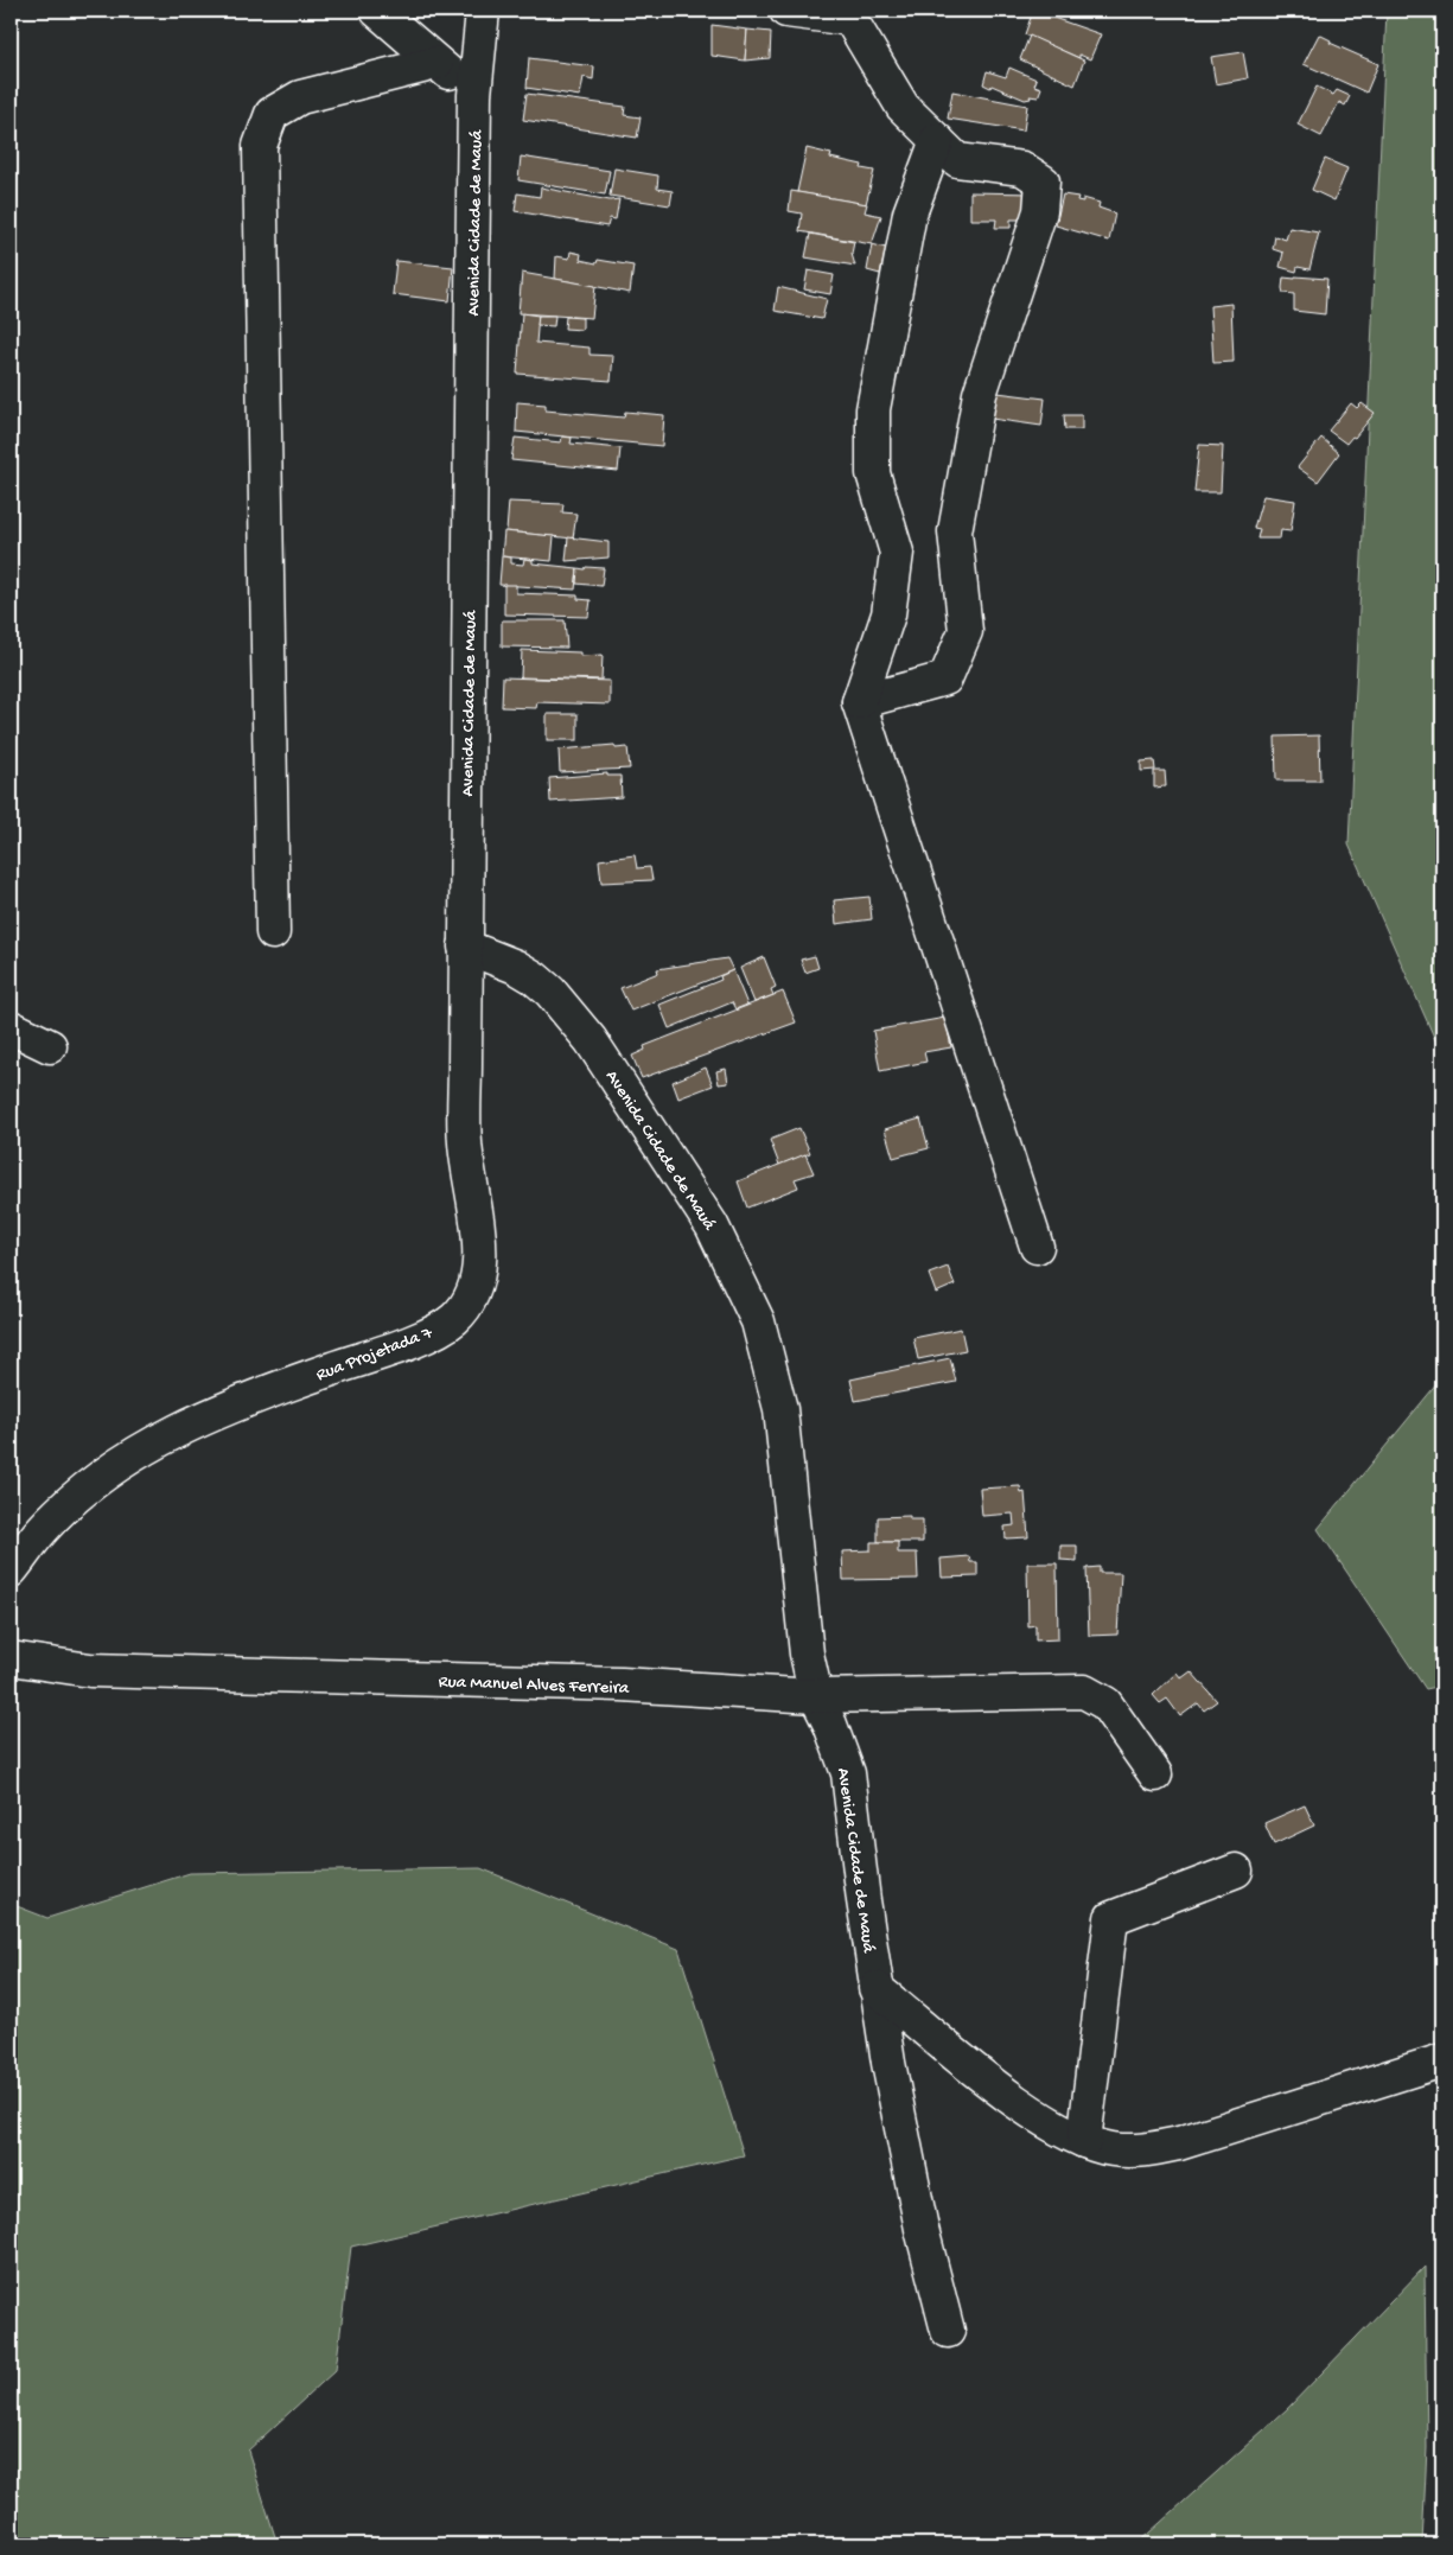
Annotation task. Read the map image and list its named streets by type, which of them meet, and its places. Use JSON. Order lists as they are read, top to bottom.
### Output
{
  "streets": {
    "street": ["Avenida Cidade de Mauá", "Rua Projetada 7", "Rua Manuel Alves Ferreira"]
  },
  "crossings": [
    ["Avenida Cidade de Mauá", "Rua Projetada 7"],
    ["Avenida Cidade de Mauá", "Rua Manuel Alves Ferreira"]
  ]
}
